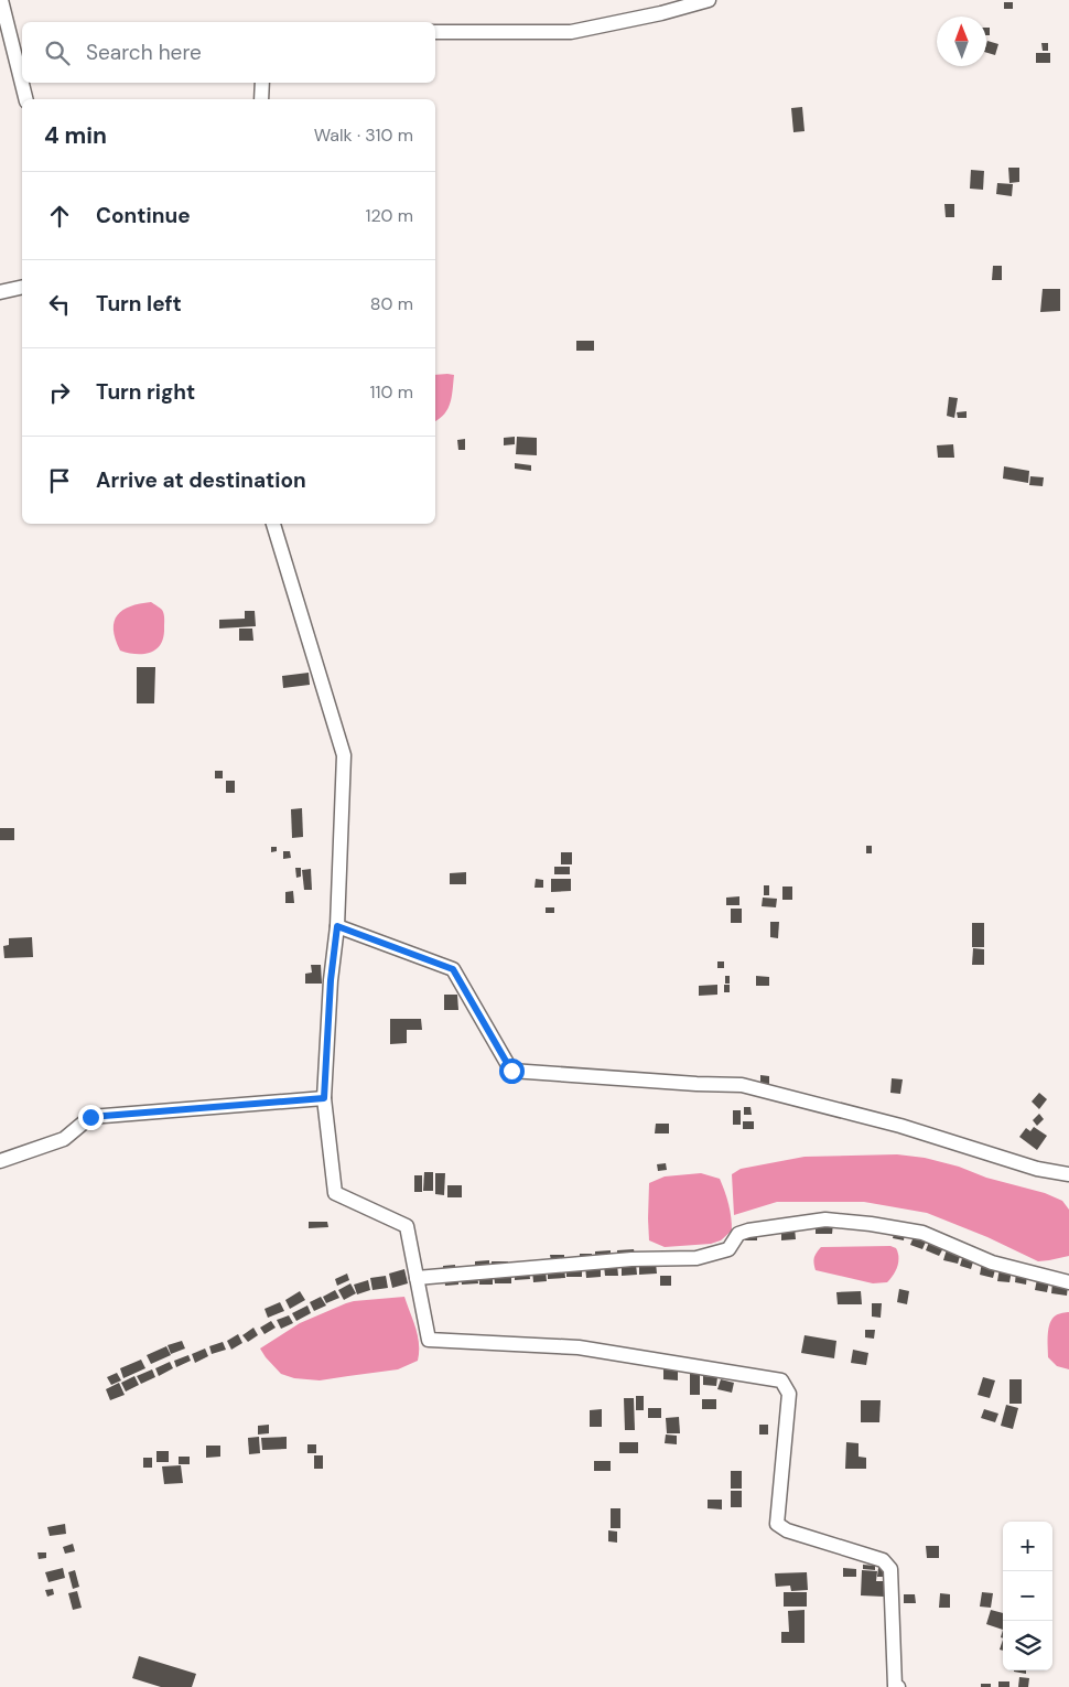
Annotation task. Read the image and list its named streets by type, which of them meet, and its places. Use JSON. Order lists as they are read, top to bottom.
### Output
{
  "north": "top",
  "page": {
    "search": "Search here",
    "heading": ["4 min", "Walk · 310 m"],
    "list": [
      ["Continue", "120 m"],
      ["Turn left", "80 m"],
      ["Turn right", "110 m"],
      "Arrive at destination"
    ],
    "map_buttons": ["+", "−"]
  }
}
